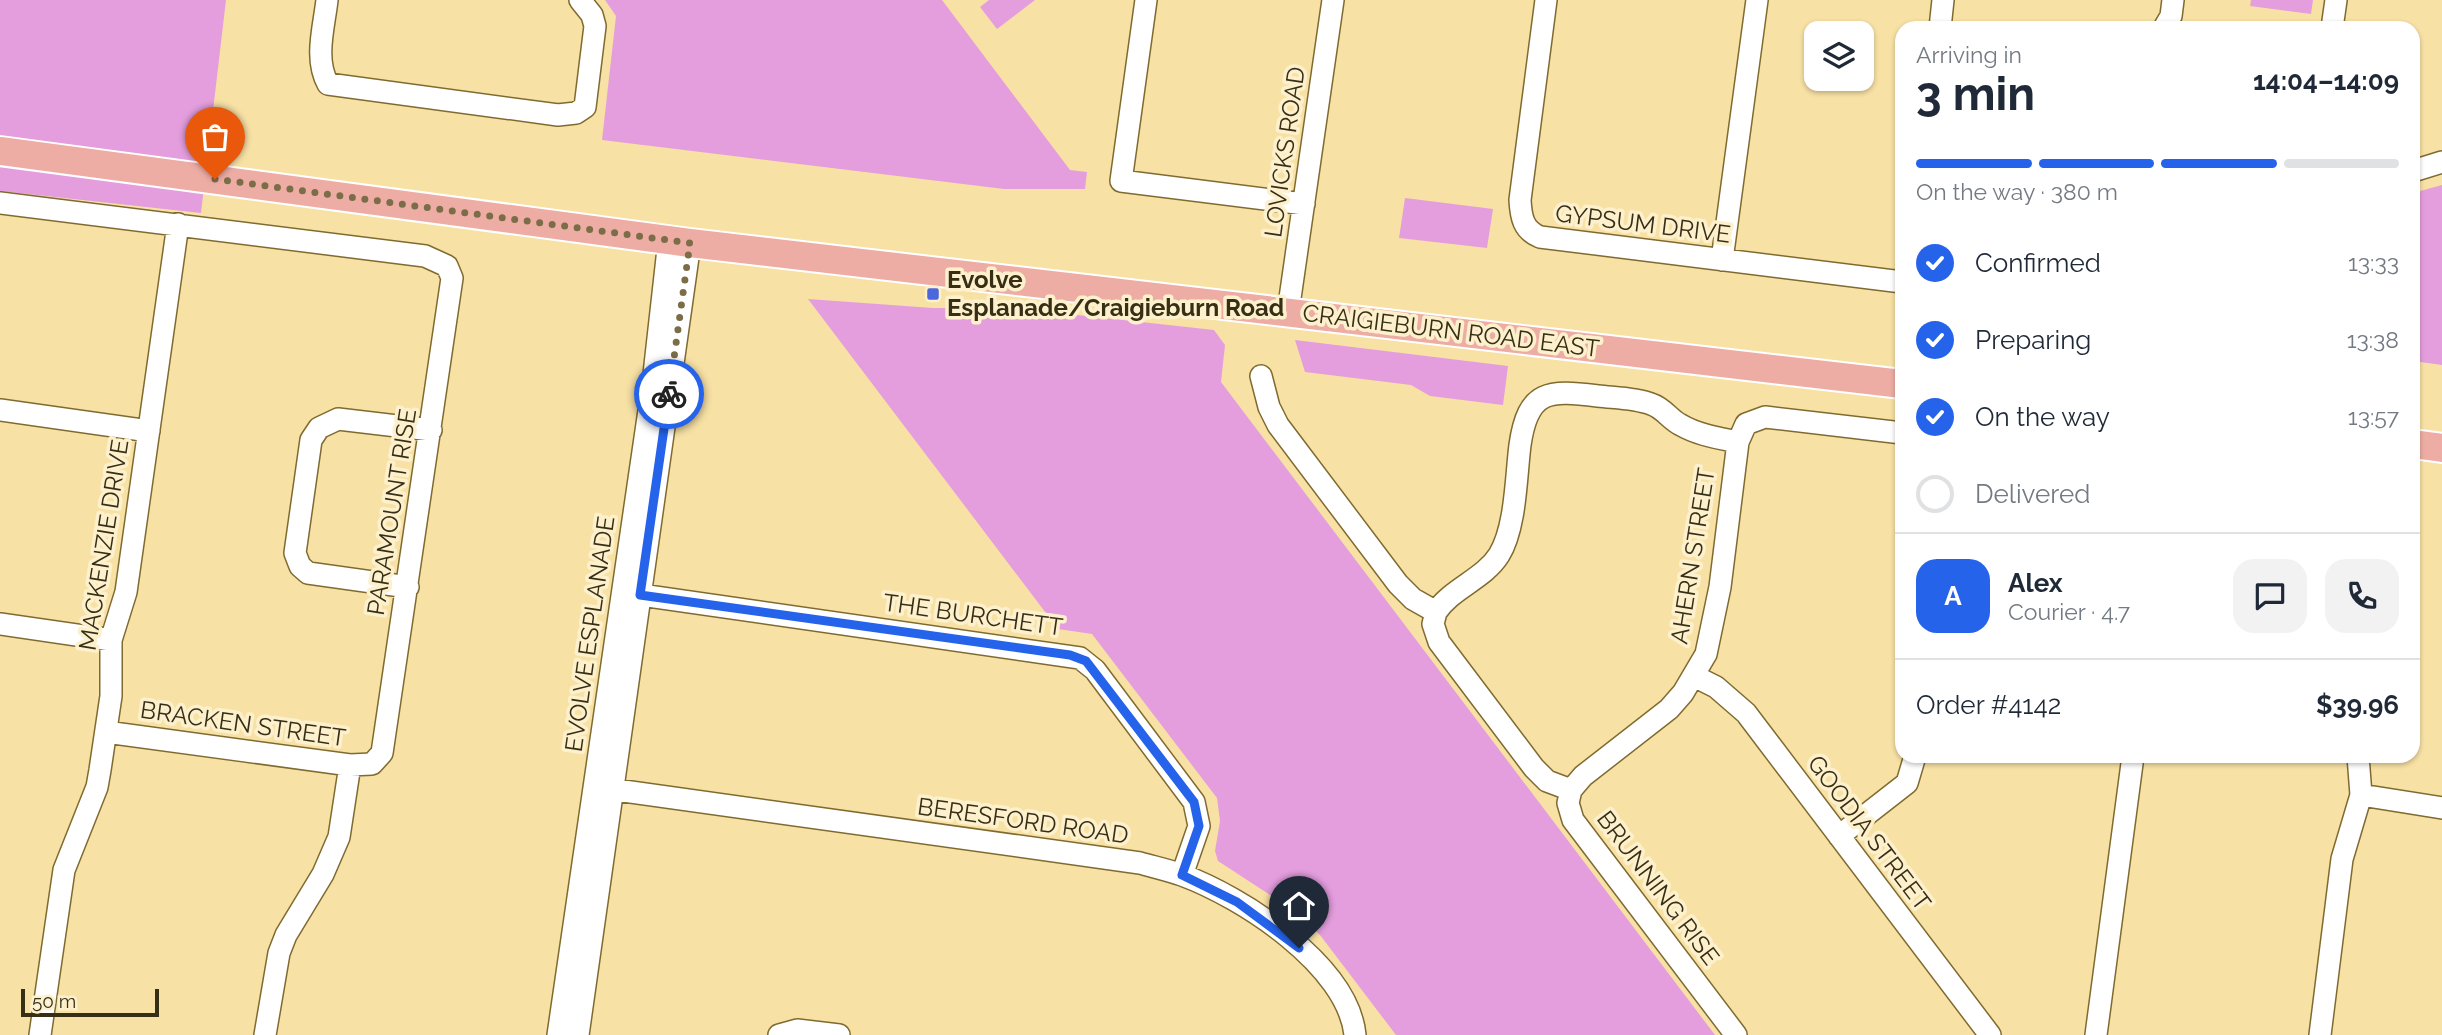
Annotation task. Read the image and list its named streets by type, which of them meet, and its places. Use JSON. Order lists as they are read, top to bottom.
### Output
{
  "streets": {
    "main road": ["CRAIGIEBURN ROAD EAST"],
    "street": [
      "LOVICKS ROAD",
      "GYPSUM DRIVE",
      "PARAMOUNT RISE",
      "MACKENZIE DRIVE",
      "AHERN STREET",
      "THE BURCHETT",
      "EVOLVE ESPLANADE",
      "BRACKEN STREET",
      "BERESFORD ROAD",
      "GOODIA STREET",
      "BRUNNING RISE"
    ]
  },
  "crossings": [
    ["LOVICKS ROAD", "CRAIGIEBURN ROAD EAST"],
    ["CRAIGIEBURN ROAD EAST", "EVOLVE ESPLANADE"],
    ["PARAMOUNT RISE", "MACKENZIE DRIVE"],
    ["PARAMOUNT RISE", "BRACKEN STREET"],
    ["MACKENZIE DRIVE", "BRACKEN STREET"],
    ["AHERN STREET", "GOODIA STREET"],
    ["AHERN STREET", "BRUNNING RISE"],
    ["THE BURCHETT", "EVOLVE ESPLANADE"],
    ["THE BURCHETT", "BERESFORD ROAD"],
    ["EVOLVE ESPLANADE", "BERESFORD ROAD"]
  ],
  "places": {
    "transit": ["Evolve Esplanade/Craigieburn Road"]
  },
  "scale_bar": "50 m",
  "page": {
    "heading": ["3 min", "Arriving in", "14:04–14:09"],
    "panel": [
      "Alex",
      "Courier · 4.7",
      "Order #4142",
      "$39.96"
    ],
    "bar": "On the way · 380 m",
    "list": [
      ["Confirmed", "13:33"],
      ["Preparing", "13:38"],
      ["On the way", "13:57"],
      "Delivered"
    ],
    "round": "A",
    "scale": "50 m"
  }
}
